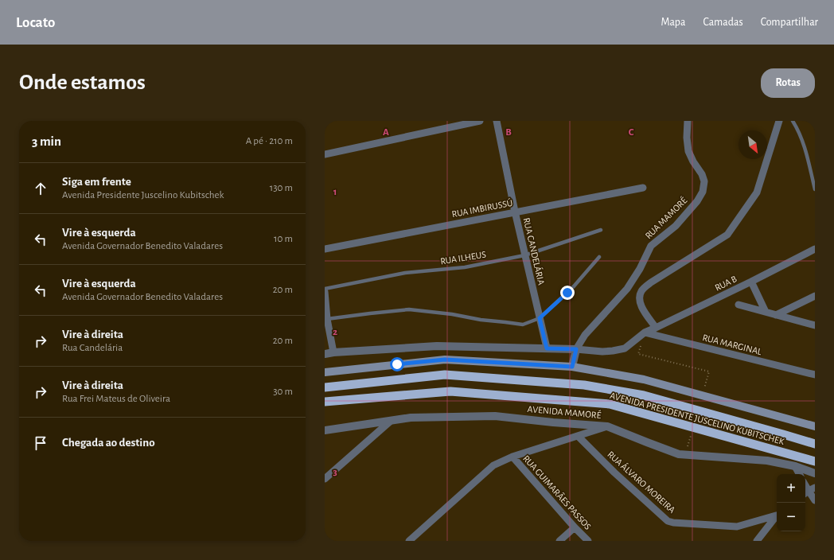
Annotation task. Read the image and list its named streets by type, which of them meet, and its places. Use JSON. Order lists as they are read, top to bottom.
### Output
{
  "streets": {
    "highway": ["AVENIDA PRESIDENTE JUSCELINO KUBITSCHEK"],
    "street": [
      "RUA IMBIRUSSÚ",
      "RUA MAMORÉ",
      "RUA CANDELÁRIA",
      "RUA B",
      "RUA MARGINAL",
      "AVENIDA MAMORÉ",
      "RUA ÁLVARO MOREIRA",
      "RUA GUIMARÃES PASSOS"
    ],
    "lane": ["RUA ILHEUS"]
  },
  "crossings": [
    ["RUA IMBIRUSSÚ", "RUA CANDELÁRIA"],
    ["RUA MAMORÉ", "RUA B"],
    ["RUA CANDELÁRIA", "RUA ILHEUS"],
    ["RUA B", "RUA MARGINAL"]
  ],
  "north": "bottom right",
  "page": {
    "header": "Locato",
    "nav": ["Mapa", "Camadas", "Compartilhar"],
    "buttons": "Rotas",
    "title": "Onde estamos",
    "heading": ["3 min", "A pé · 210 m"],
    "list": [
      ["Siga em frente", "Avenida Presidente Juscelino Kubitschek", "130 m"],
      ["Vire à esquerda", "Avenida Governador Benedito Valadares", "10 m"],
      ["Vire à esquerda", "Avenida Governador Benedito Valadares", "20 m"],
      ["Vire à direita", "Rua Candelária", "20 m"],
      ["Vire à direita", "Rua Frei Mateus de Oliveira", "30 m"],
      "Chegada ao destino"
    ],
    "map_buttons": ["+", "−"]
  },
  "grid": {
    "columns": ["A", "B", "C"],
    "rows": ["1", "2", "3"]
  }
}
